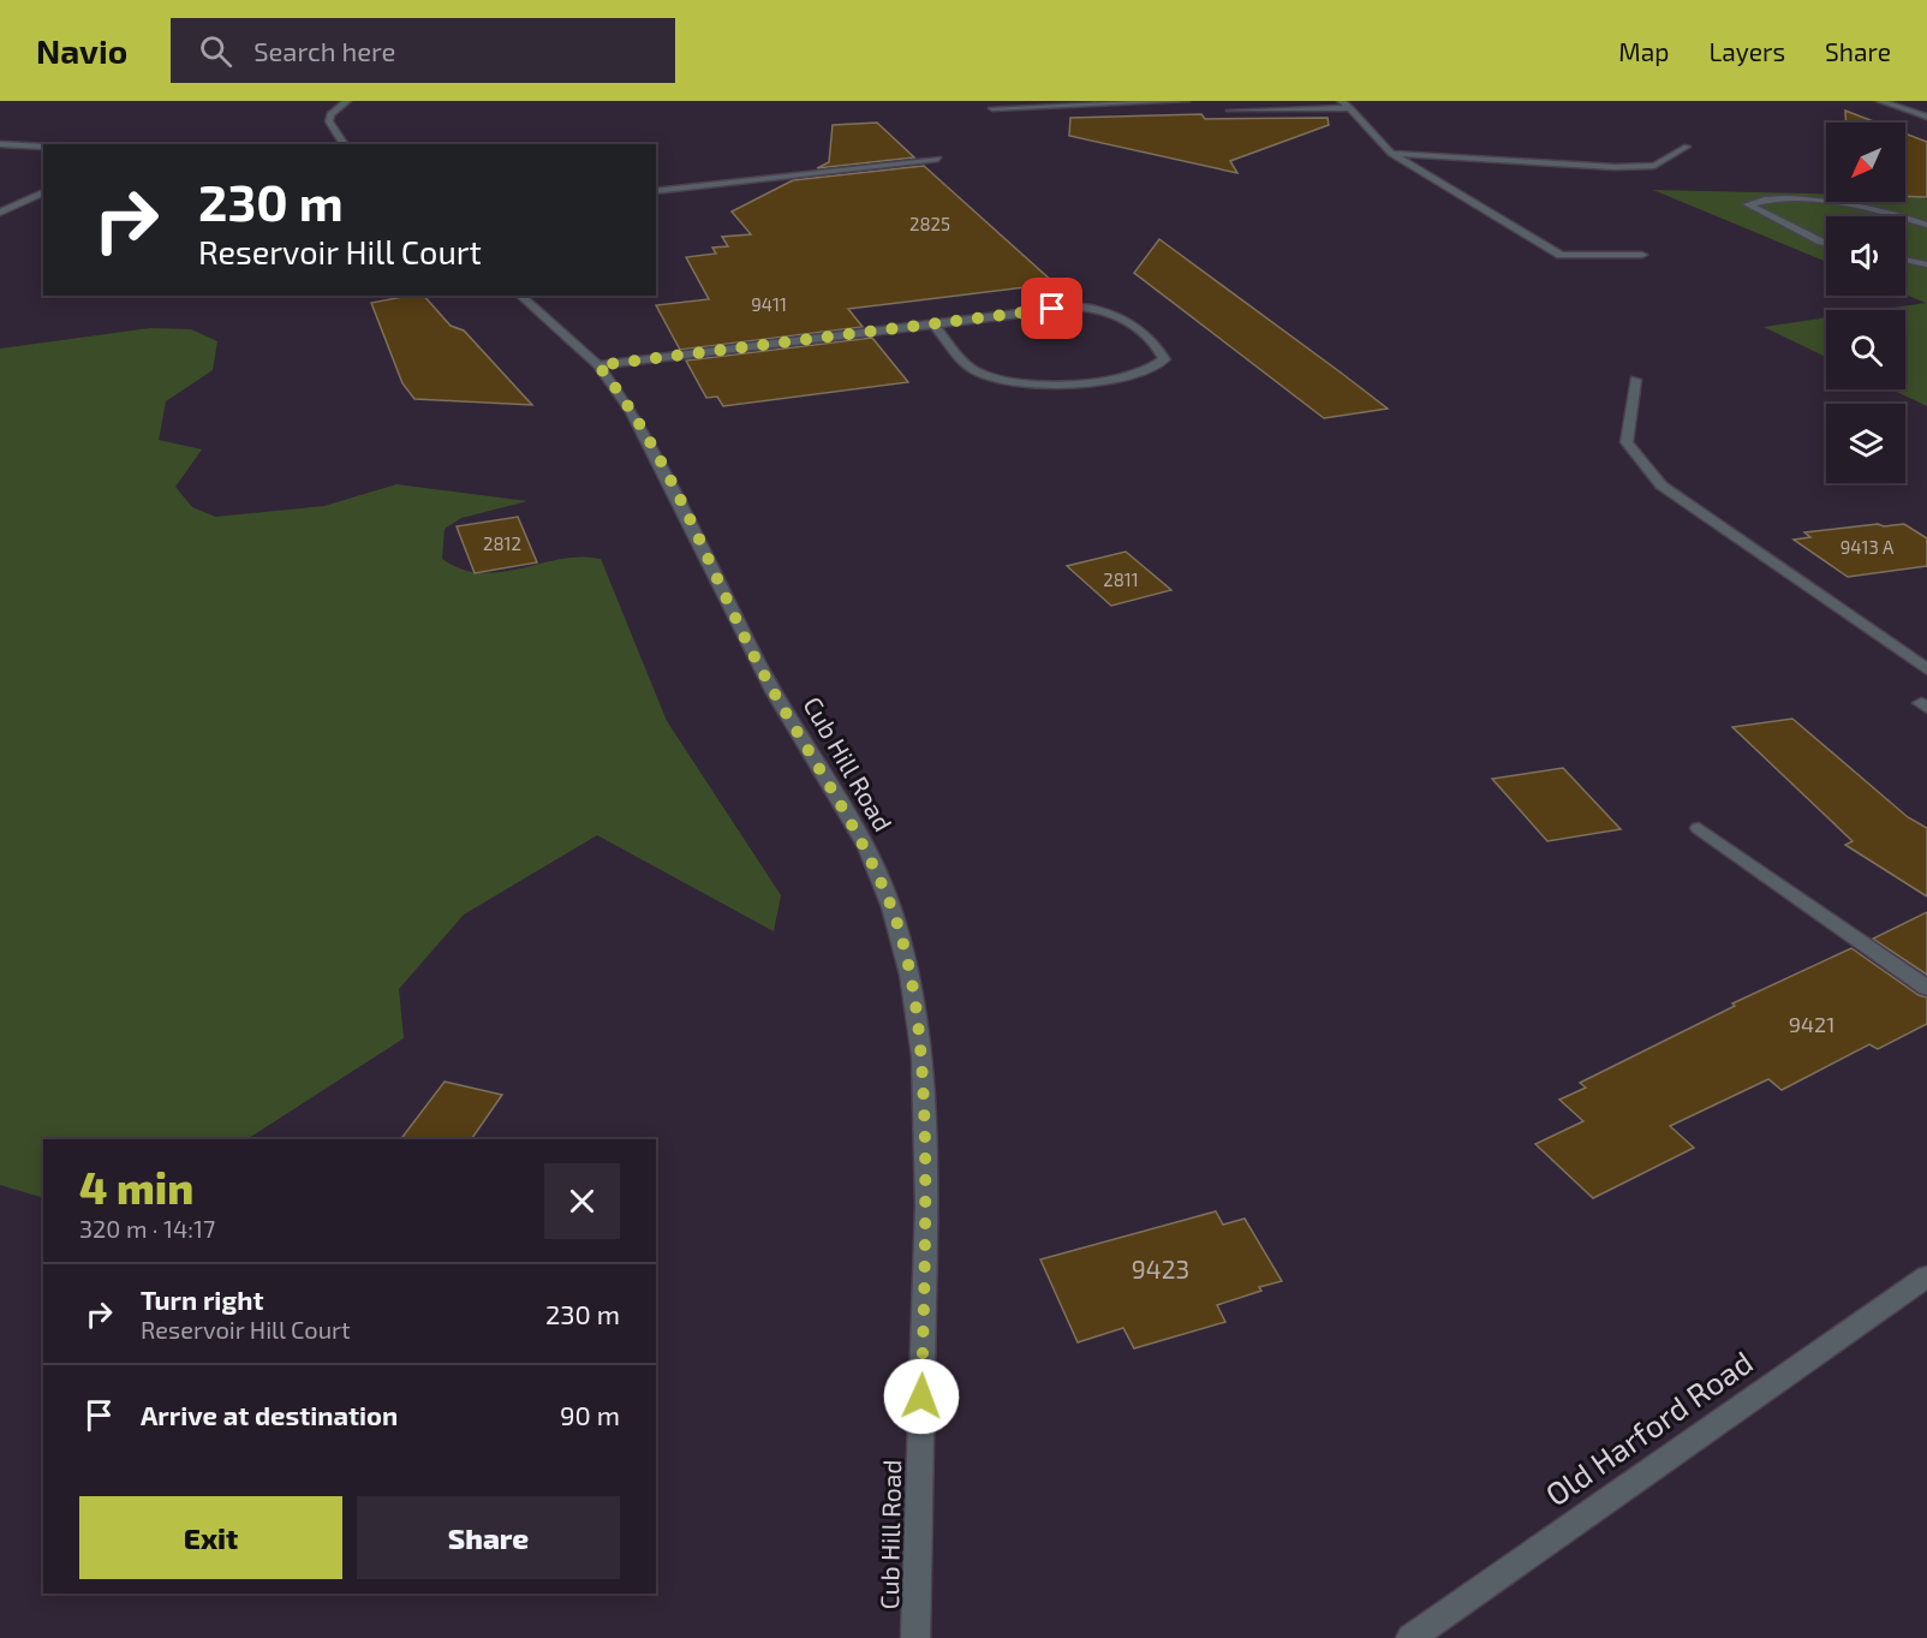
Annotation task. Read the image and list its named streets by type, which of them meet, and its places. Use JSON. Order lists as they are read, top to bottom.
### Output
{
  "streets": {
    "street": ["Cub Hill Road", "Old Harford Road"]
  },
  "house_numbers": [
    "2825",
    "9411",
    "2812",
    "9413 A",
    "2811",
    "9421",
    "9423"
  ],
  "north": "bottom left",
  "page": {
    "header": "Navio",
    "search": "Search here",
    "nav": ["Map", "Layers", "Share"],
    "turn": ["230 m", "Reservoir Hill Court"],
    "heading": ["4 min", "320 m · 14:17"],
    "list": [
      {
        "name": "Turn right",
        "note": "Reservoir Hill Court",
        "value": "230 m"
      },
      {
        "name": "Arrive at destination",
        "value": "90 m"
      }
    ],
    "buttons": ["Exit", "Share"]
  }
}
